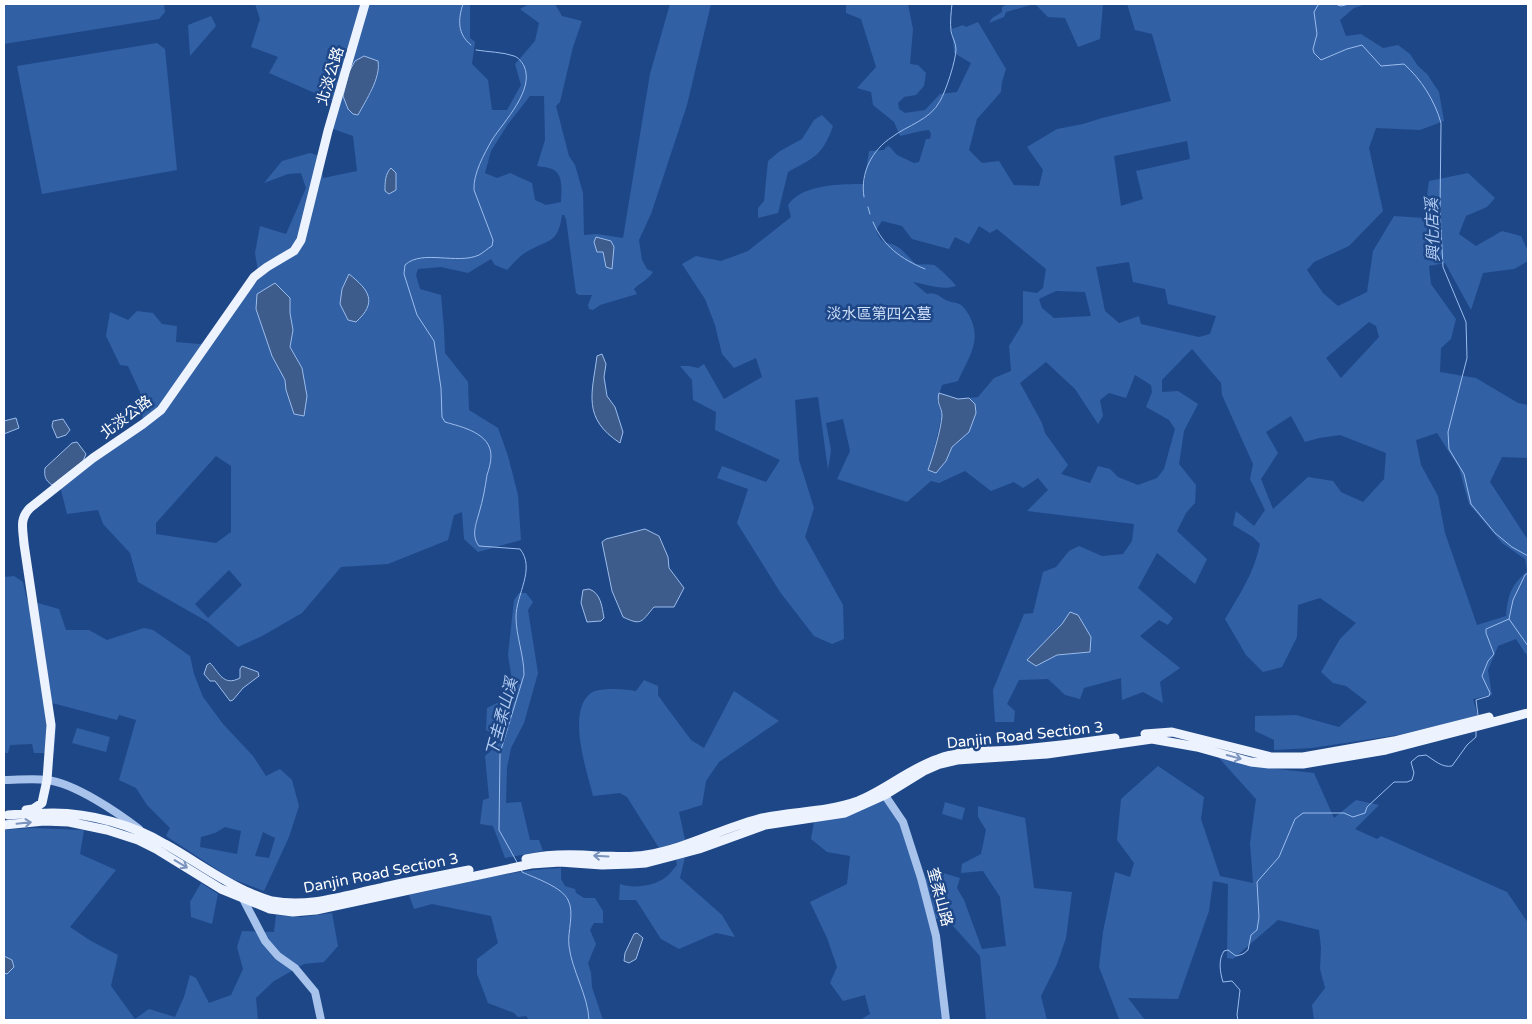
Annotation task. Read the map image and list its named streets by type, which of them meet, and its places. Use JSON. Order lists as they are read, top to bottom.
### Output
{
  "streets": {
    "main road": ["北淡公路", "Danjin Road Section 3"],
    "street": ["奎柔山路"]
  },
  "crossings": [
    ["北淡公路", "Danjin Road Section 3"],
    ["Danjin Road Section 3", "奎柔山路"]
  ],
  "water": ["興化店溪", "下圭柔山溪"],
  "parks": ["淡水區第四公墓"]
}
